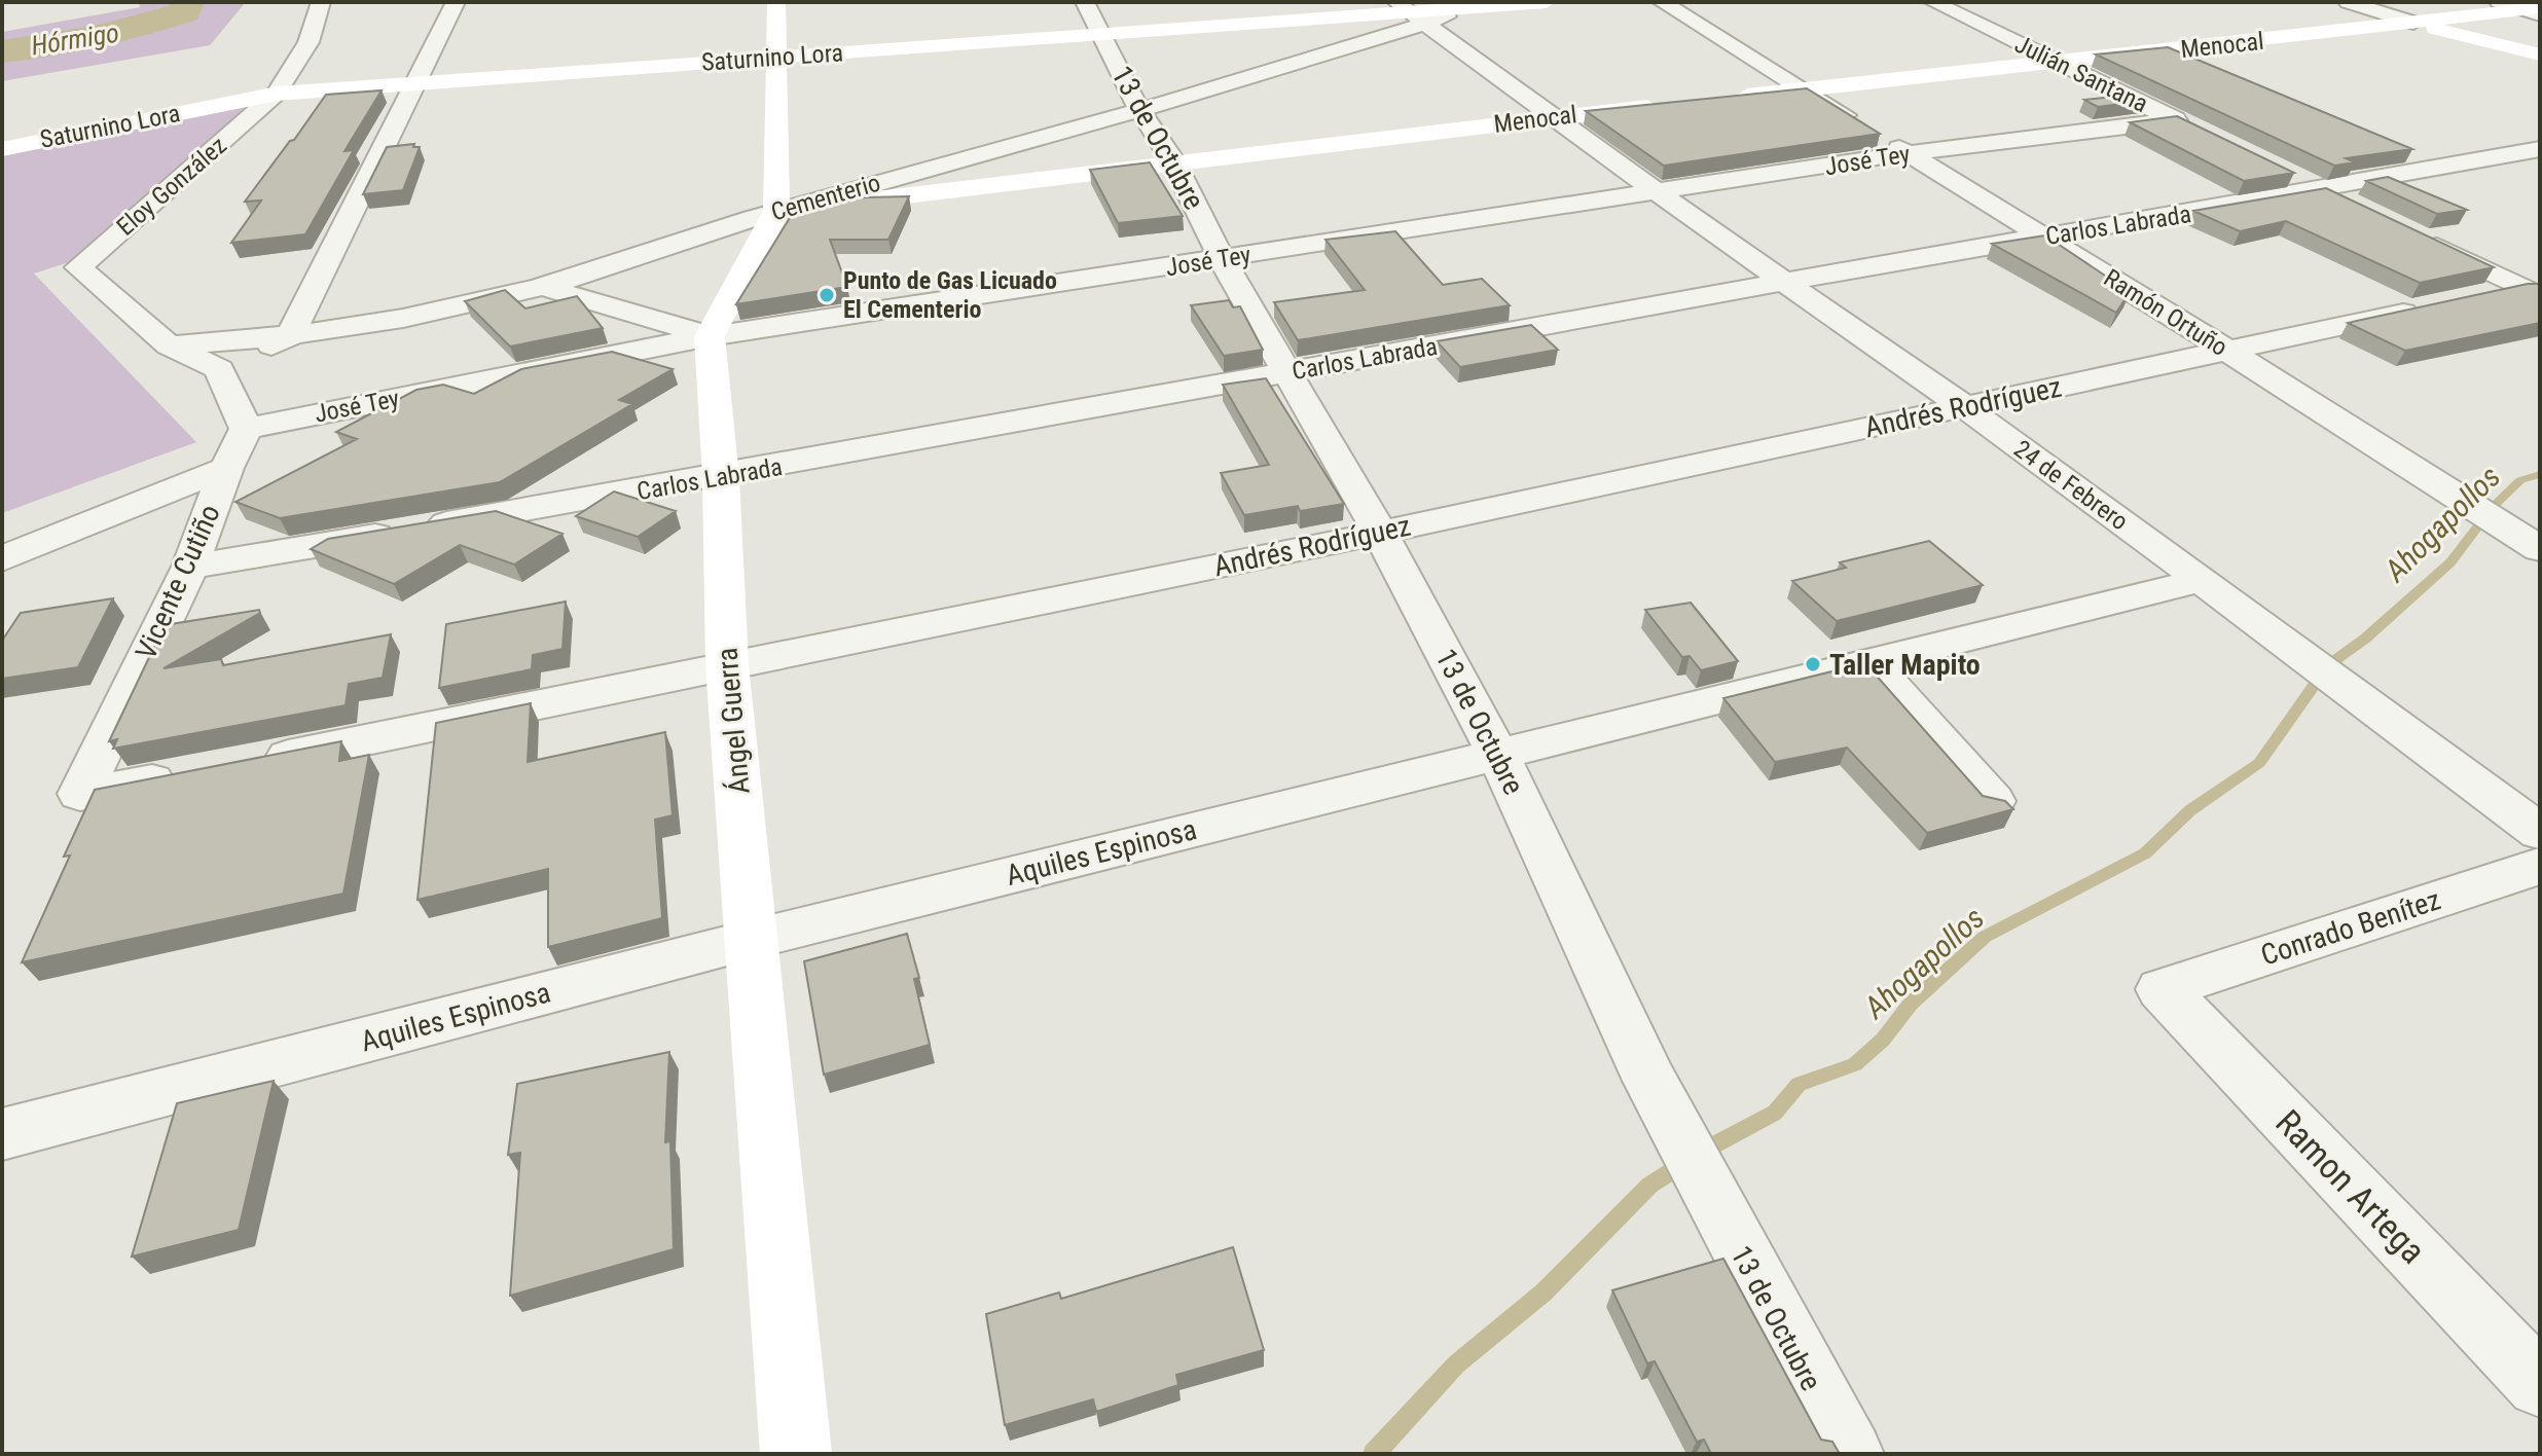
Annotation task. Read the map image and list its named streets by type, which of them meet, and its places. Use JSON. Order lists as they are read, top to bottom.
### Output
{
  "streets": {
    "street": [
      "Menocal",
      "Saturnino Lora",
      "Julián Santana",
      "13 de Octubre",
      "José Tey",
      "Eloy González",
      "Cementerio",
      "Carlos Labrada",
      "Ramón Ortuño",
      "Andrés Rodríguez",
      "24 de Febrero",
      "Vicente Cutiño",
      "Ángel Guerra",
      "Aquiles Espinosa",
      "Conrado Benítez",
      "Ramon Artega"
    ]
  },
  "crossings": [
    ["Menocal", "Julián Santana"],
    ["Menocal", "13 de Octubre"],
    ["Menocal", "Cementerio"],
    ["Menocal", "Ramón Ortuño"],
    ["Menocal", "24 de Febrero"],
    ["Saturnino Lora", "13 de Octubre"],
    ["Saturnino Lora", "Eloy González"],
    ["Saturnino Lora", "Cementerio"],
    ["Saturnino Lora", "24 de Febrero"],
    ["Julián Santana", "José Tey"],
    ["13 de Octubre", "José Tey"],
    ["13 de Octubre", "Cementerio"],
    ["13 de Octubre", "Carlos Labrada"],
    ["13 de Octubre", "Andrés Rodríguez"],
    ["13 de Octubre", "Aquiles Espinosa"],
    ["José Tey", "Ramón Ortuño"],
    ["José Tey", "24 de Febrero"],
    ["José Tey", "Vicente Cutiño"],
    ["José Tey", "Ángel Guerra"],
    ["Eloy González", "Cementerio"],
    ["Cementerio", "24 de Febrero"],
    ["Carlos Labrada", "Ramón Ortuño"],
    ["Carlos Labrada", "24 de Febrero"],
    ["Carlos Labrada", "Vicente Cutiño"],
    ["Carlos Labrada", "Ángel Guerra"],
    ["Ramón Ortuño", "Andrés Rodríguez"],
    ["Andrés Rodríguez", "24 de Febrero"],
    ["Andrés Rodríguez", "Ángel Guerra"],
    ["24 de Febrero", "Aquiles Espinosa"],
    ["Ángel Guerra", "Aquiles Espinosa"],
    ["Conrado Benítez", "Ramon Artega"]
  ],
  "water": ["Hórmigo", "Ahogapollos"],
  "places": ["Punto de Gas Licuado El Cementerio", "Taller Mapito"]
}
